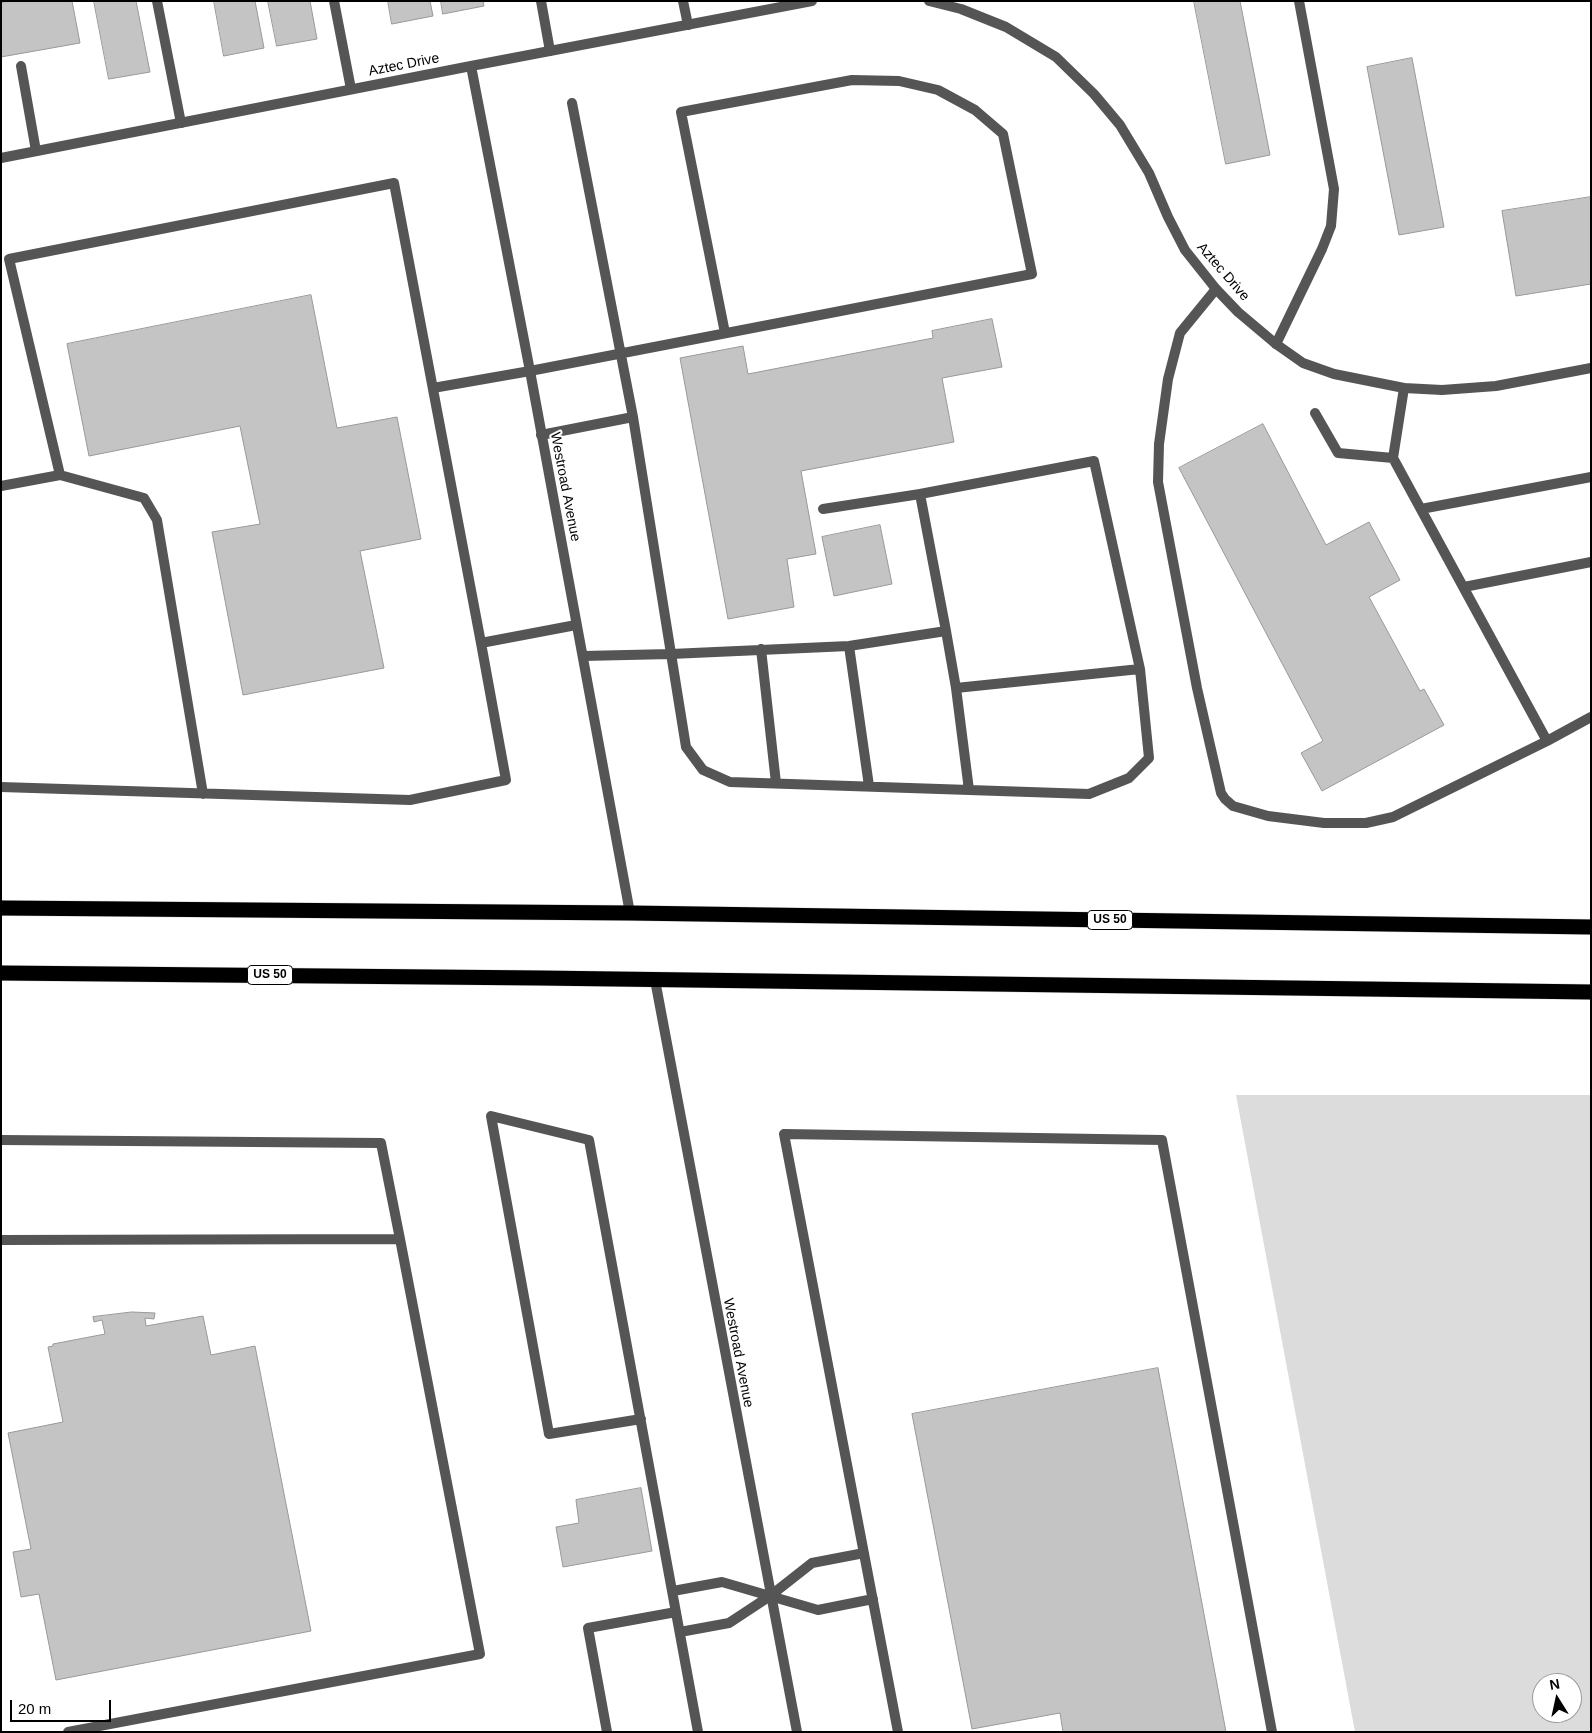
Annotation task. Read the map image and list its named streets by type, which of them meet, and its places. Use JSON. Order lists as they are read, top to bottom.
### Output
{
  "streets": {
    "highway": ["US 50"],
    "street": ["Aztec Drive", "Westroad Avenue"]
  },
  "crossings": [
    ["Aztec Drive", "Westroad Avenue"],
    ["Westroad Avenue", "US 50"]
  ],
  "scale_bar": "20 m",
  "north": "top"
}
